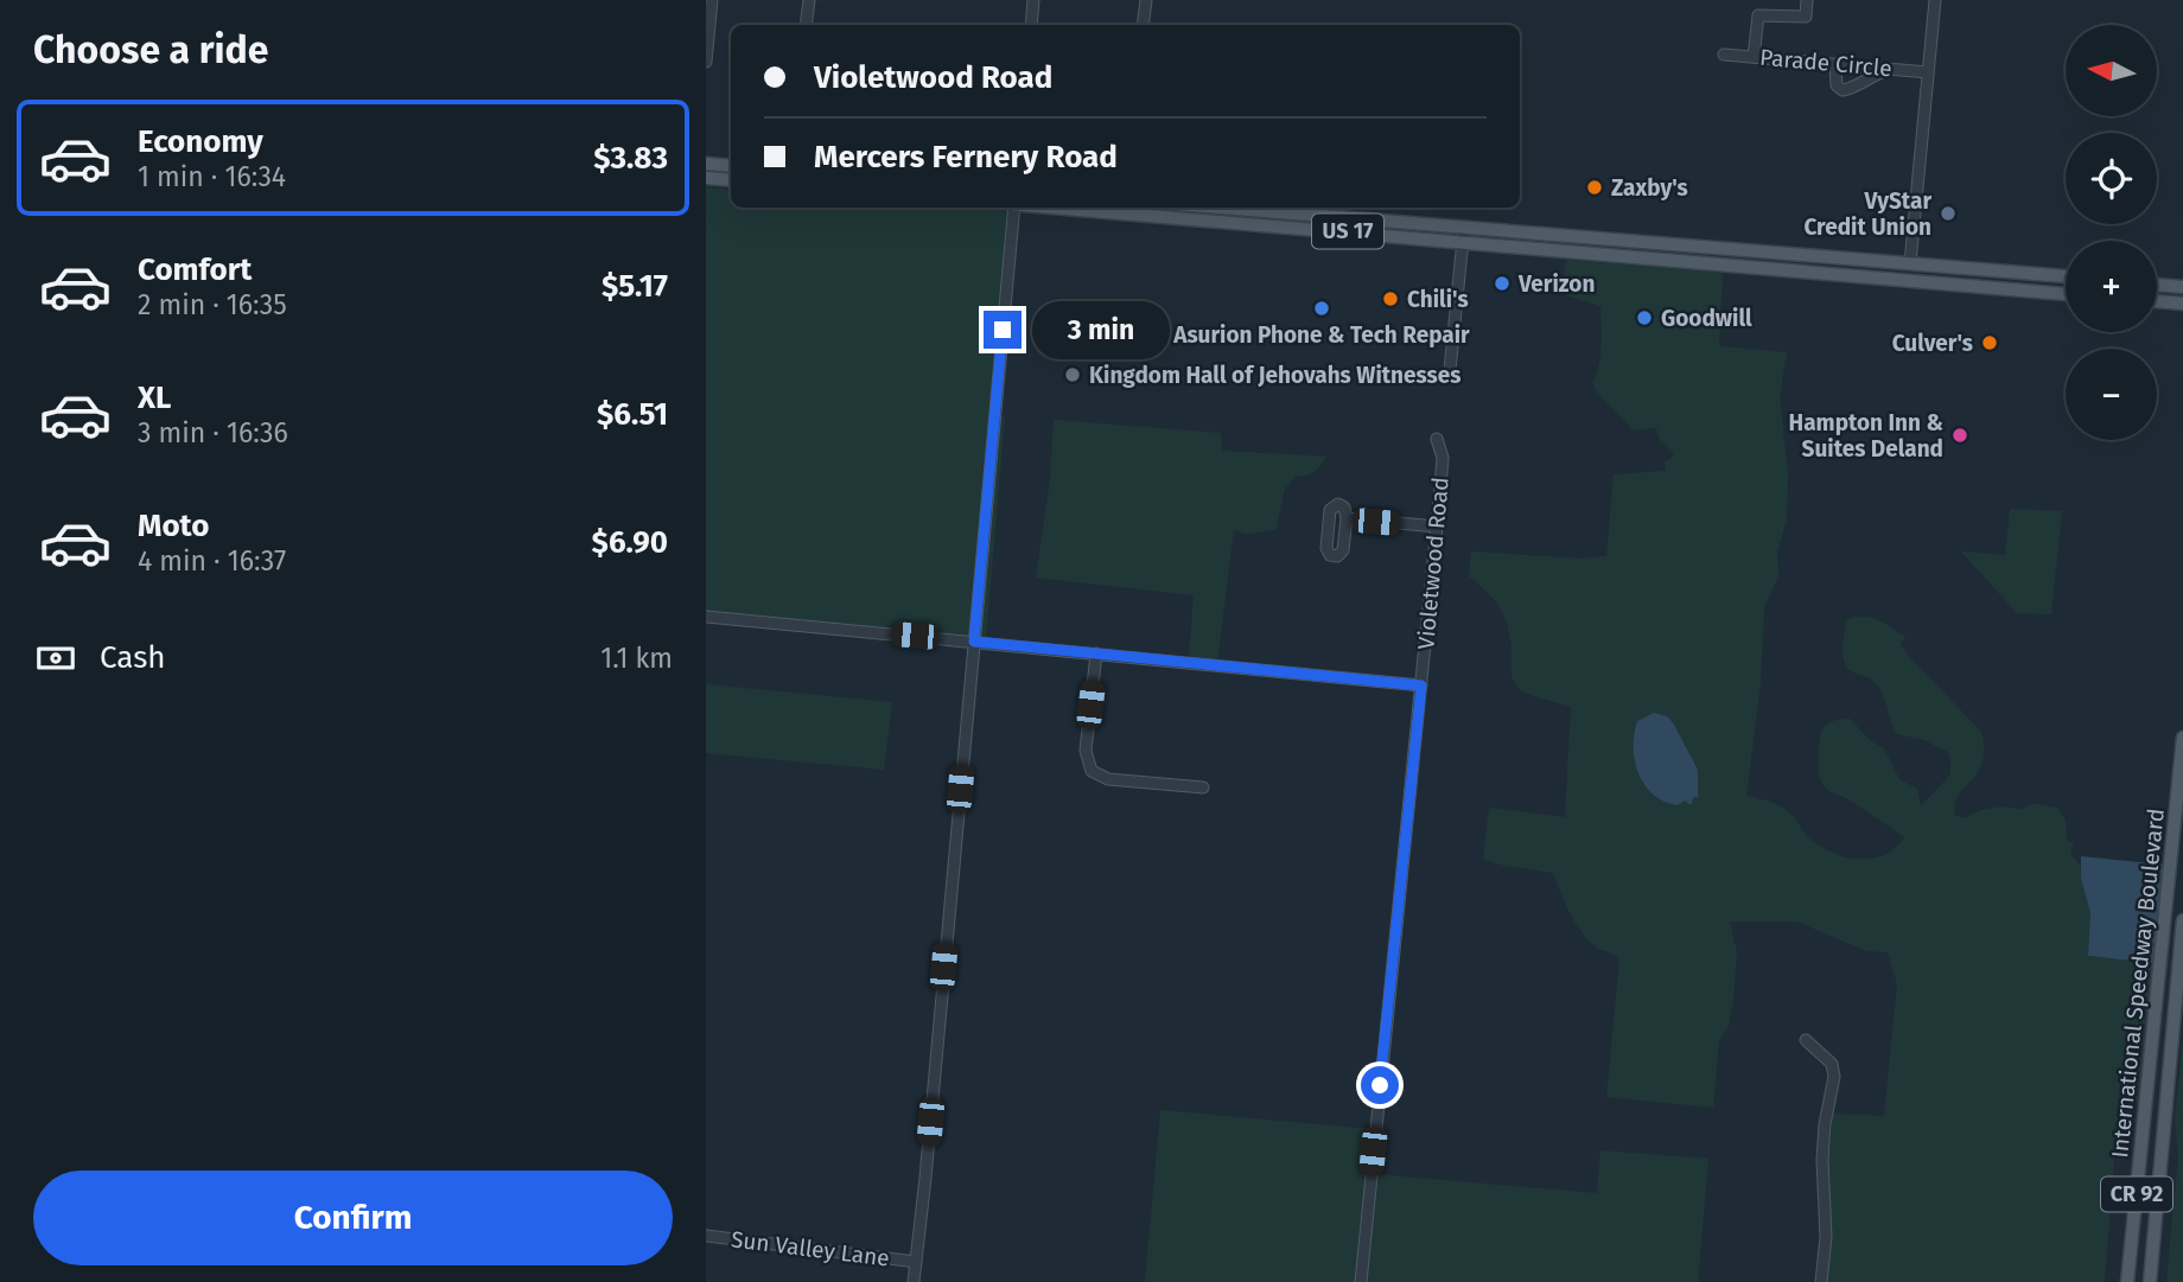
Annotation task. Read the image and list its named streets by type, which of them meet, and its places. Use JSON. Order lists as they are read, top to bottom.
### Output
{
  "streets": {
    "main road": ["US 17", "International Speedway Boulevard", "CR 92"],
    "street": ["Parade Circle", "Violetwood Road", "Sun Valley Lane"]
  },
  "places": [
    "Zaxby's",
    "VyStar Credit Union",
    "Verizon",
    "Chili's",
    "Asurion Phone & Tech Repair",
    "Goodwill",
    "Culver's",
    "Kingdom Hall of Jehovahs Witnesses",
    "Hampton Inn & Suites Deland"
  ],
  "north": "left",
  "page": {
    "heading": "Choose a ride",
    "map_buttons": ["+", "−"],
    "banner": ["Violetwood Road", "Mercers Fernery Road"],
    "list": [
      {
        "name": "Economy",
        "note": "1 min · 16:34",
        "value": "$3.83"
      },
      {
        "name": "Comfort",
        "note": "2 min · 16:35",
        "value": "$5.17"
      },
      {
        "name": "XL",
        "note": "3 min · 16:36",
        "value": "$6.51"
      },
      {
        "name": "Moto",
        "note": "4 min · 16:37",
        "value": "$6.90"
      }
    ],
    "bubble": "3 min",
    "pay": ["Cash", "1.1 km"],
    "buttons": "Confirm"
  }
}
